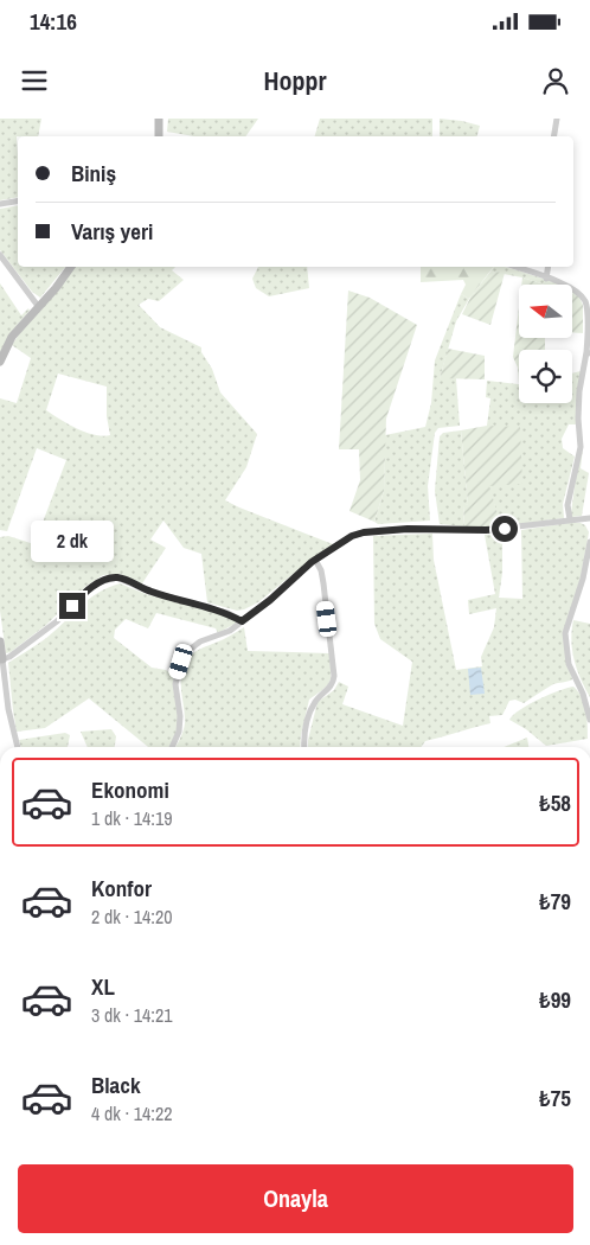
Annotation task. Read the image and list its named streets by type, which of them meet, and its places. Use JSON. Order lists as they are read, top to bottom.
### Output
{
  "north": "left",
  "page": {
    "status": "14:16",
    "header": "Hoppr",
    "banner": ["Biniş", "Varış yeri"],
    "bubble": "2 dk",
    "list": [
      {
        "name": "Ekonomi",
        "note": "1 dk · 14:19",
        "value": "₺58"
      },
      {
        "name": "Konfor",
        "note": "2 dk · 14:20",
        "value": "₺79"
      },
      {
        "name": "XL",
        "note": "3 dk · 14:21",
        "value": "₺99"
      },
      {
        "name": "Black",
        "note": "4 dk · 14:22",
        "value": "₺75"
      }
    ],
    "buttons": "Onayla"
  }
}
